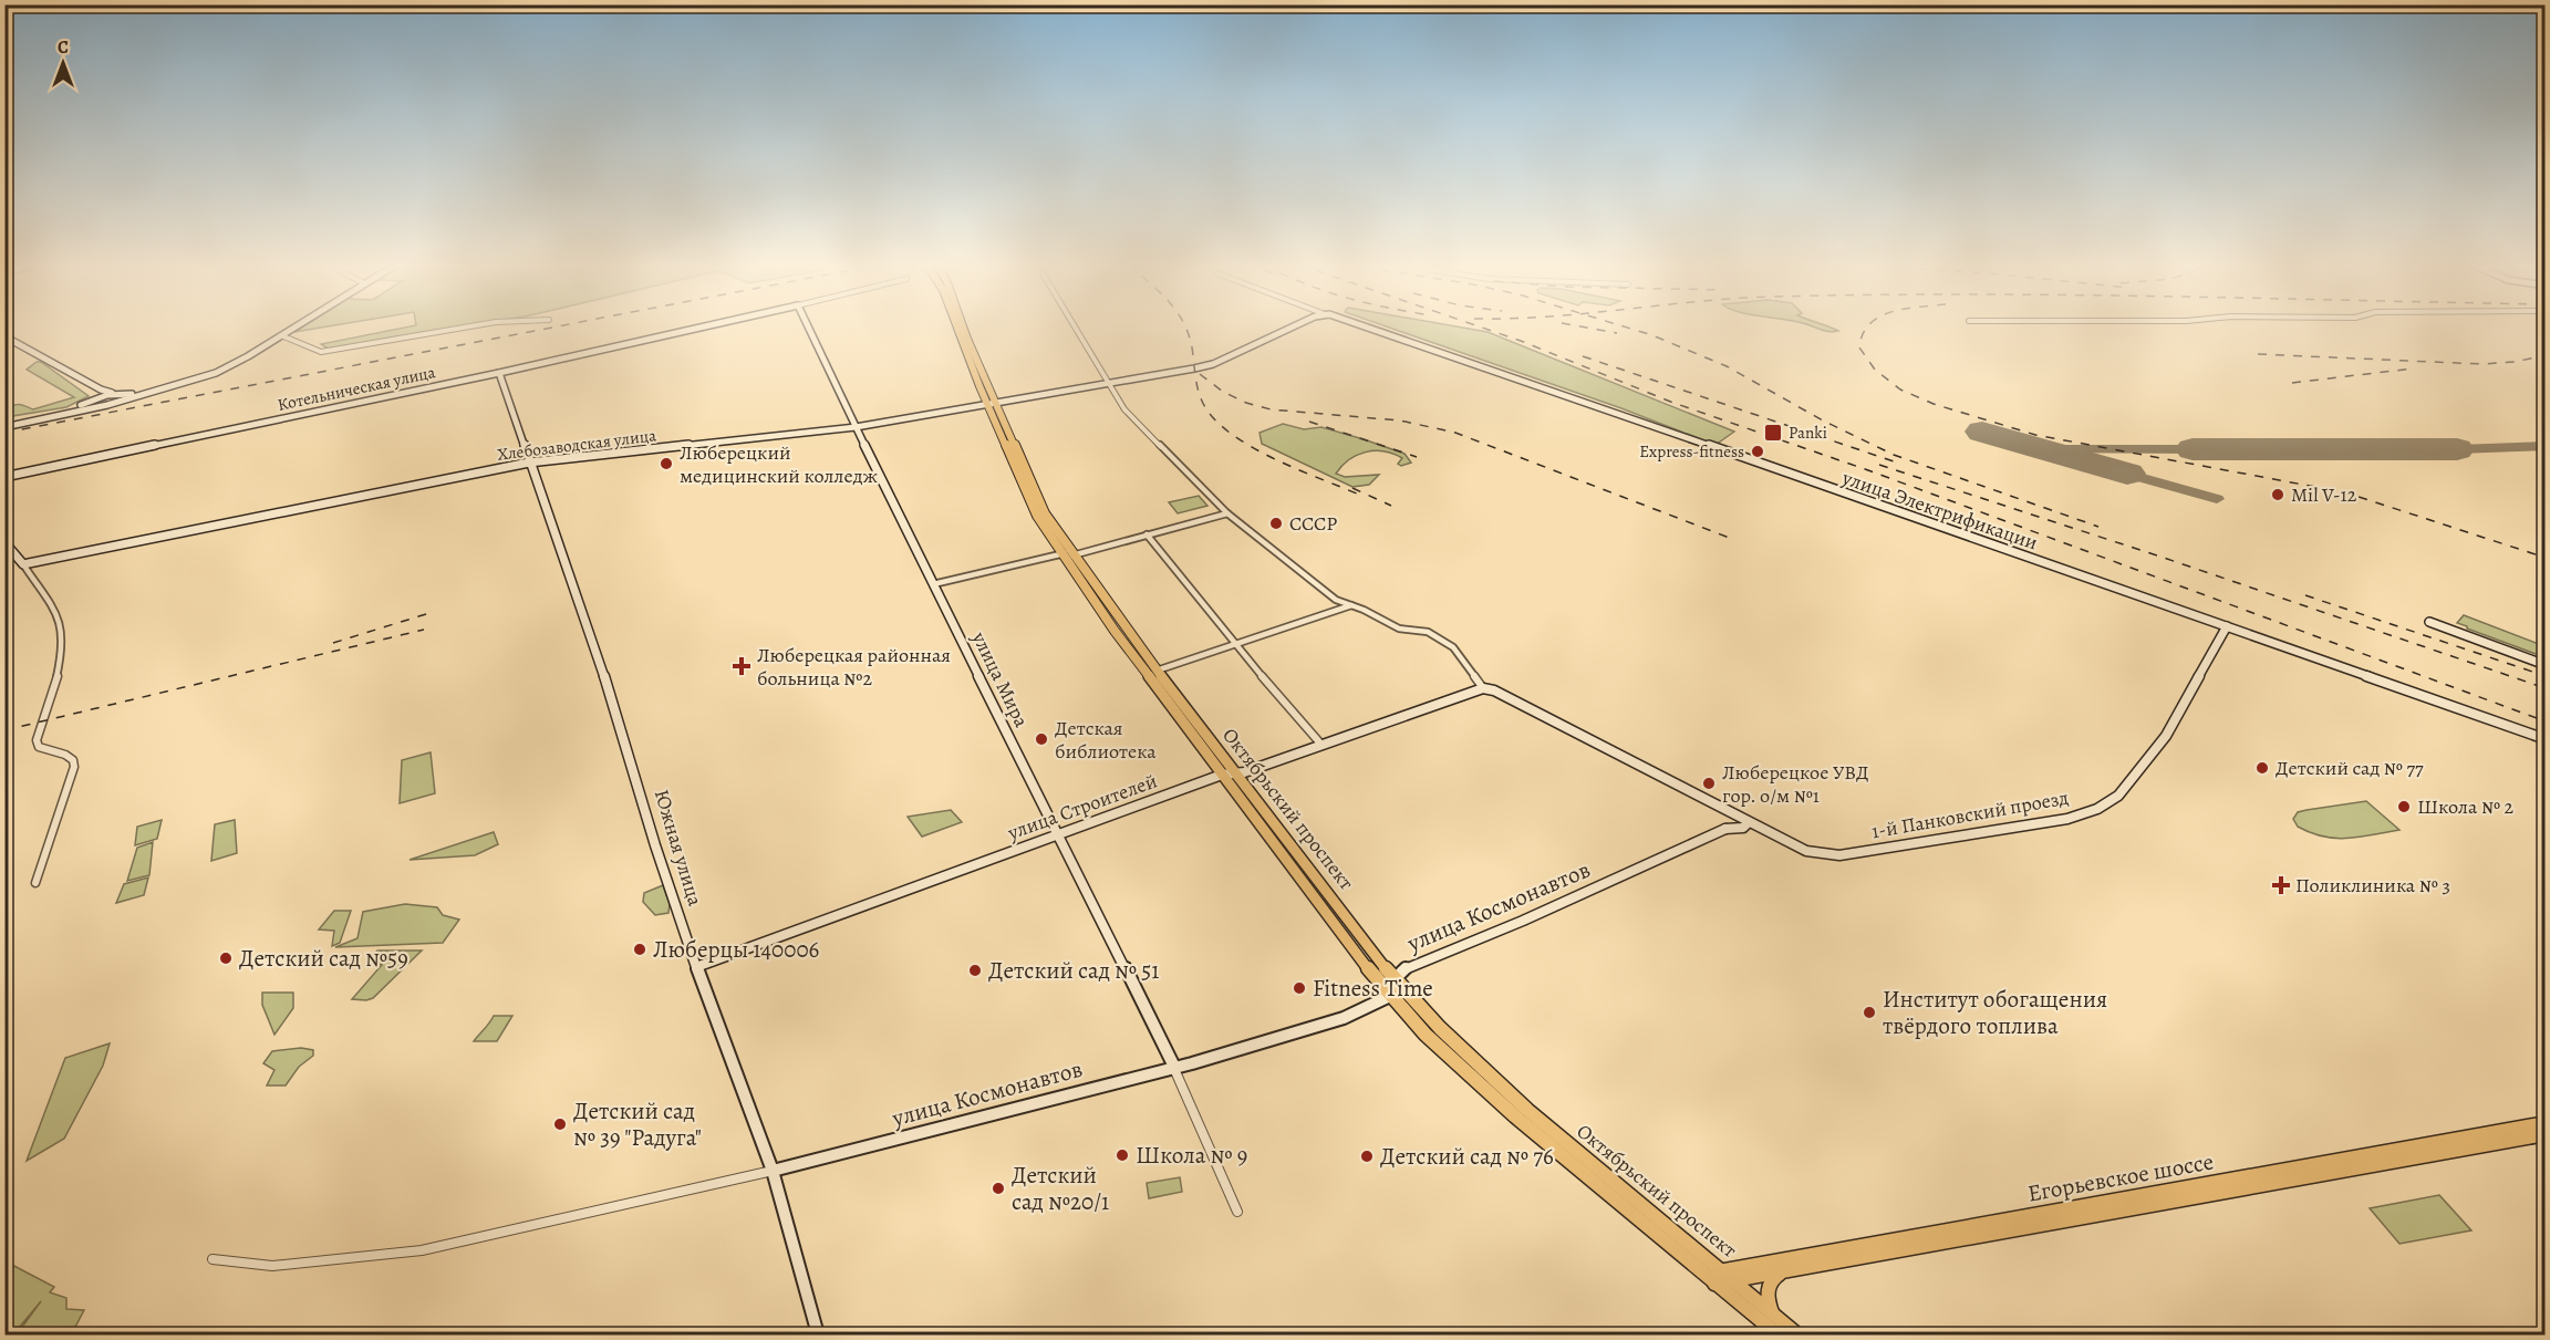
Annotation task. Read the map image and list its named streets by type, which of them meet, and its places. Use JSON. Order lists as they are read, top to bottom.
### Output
{
  "streets": {
    "main road": ["Октябрьский проспект", "Егорьевское шоссе"],
    "street": [
      "Котельническая улица",
      "Хлебозаводская улица",
      "улица Электрификации",
      "улица Мира",
      "улица Строителей",
      "1-й Панковский проезд",
      "Южная улица",
      "улица Космонавтов"
    ]
  },
  "crossings": [
    ["Котельническая улица", "Южная улица"],
    ["Хлебозаводская улица", "улица Мира"],
    ["Хлебозаводская улица", "Октябрьский проспект"],
    ["Хлебозаводская улица", "Южная улица"],
    ["улица Электрификации", "1-й Панковский проезд"],
    ["улица Мира", "улица Строителей"],
    ["улица Мира", "улица Космонавтов"],
    ["улица Строителей", "Октябрьский проспект"],
    ["улица Строителей", "1-й Панковский проезд"],
    ["улица Строителей", "Южная улица"],
    ["Октябрьский проспект", "улица Космонавтов"],
    ["Октябрьский проспект", "Егорьевское шоссе"],
    ["Южная улица", "улица Космонавтов"]
  ],
  "places": {
    "transit": ["Panki"],
    "other": [
      "Express-fitness",
      "Люберецкий медицинский колледж",
      "Mil V-12",
      "СССР",
      "Детская библиотека",
      "Детский сад № 77",
      "Люберецкое УВД гор. о/м №1",
      "Школа № 2",
      "Люберцы 140006",
      "Детский сад №59",
      "Детский сад № 51",
      "Fitness Time",
      "Институт обогащения твёрдого топлива",
      "Детский сад № 39 \"Радуга\"",
      "Школа № 9",
      "Детский сад № 76",
      "Детский сад №20/1"
    ],
    "health": ["Люберецкая районная больница №2", "Поликлиника № 3"]
  },
  "north": "top"
}
